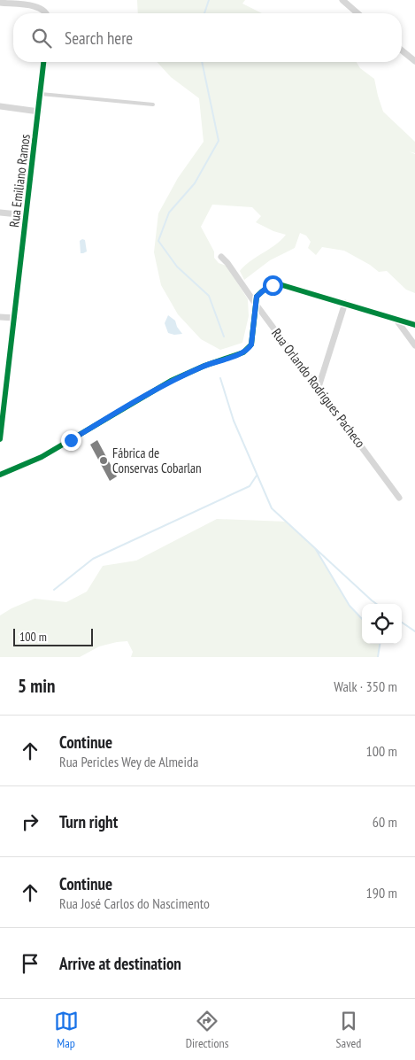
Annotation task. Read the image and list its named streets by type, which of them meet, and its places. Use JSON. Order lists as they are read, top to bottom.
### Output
{
  "streets": {
    "street": ["Rua Emiliano Ramos", "Rua Orlando Rodrigues Pacheco"]
  },
  "places": ["Fábrica de Conservas Cobarlan"],
  "scale_bar": "100 m",
  "page": {
    "search": "Search here",
    "scale": "100 m",
    "heading": ["5 min", "Walk · 350 m"],
    "list": [
      ["Continue", "Rua Pericles Wey de Almeida", "100 m"],
      ["Turn right", "60 m"],
      ["Continue", "Rua José Carlos do Nascimento", "190 m"],
      "Arrive at destination"
    ],
    "nav": ["Map", "Directions", "Saved"]
  }
}
